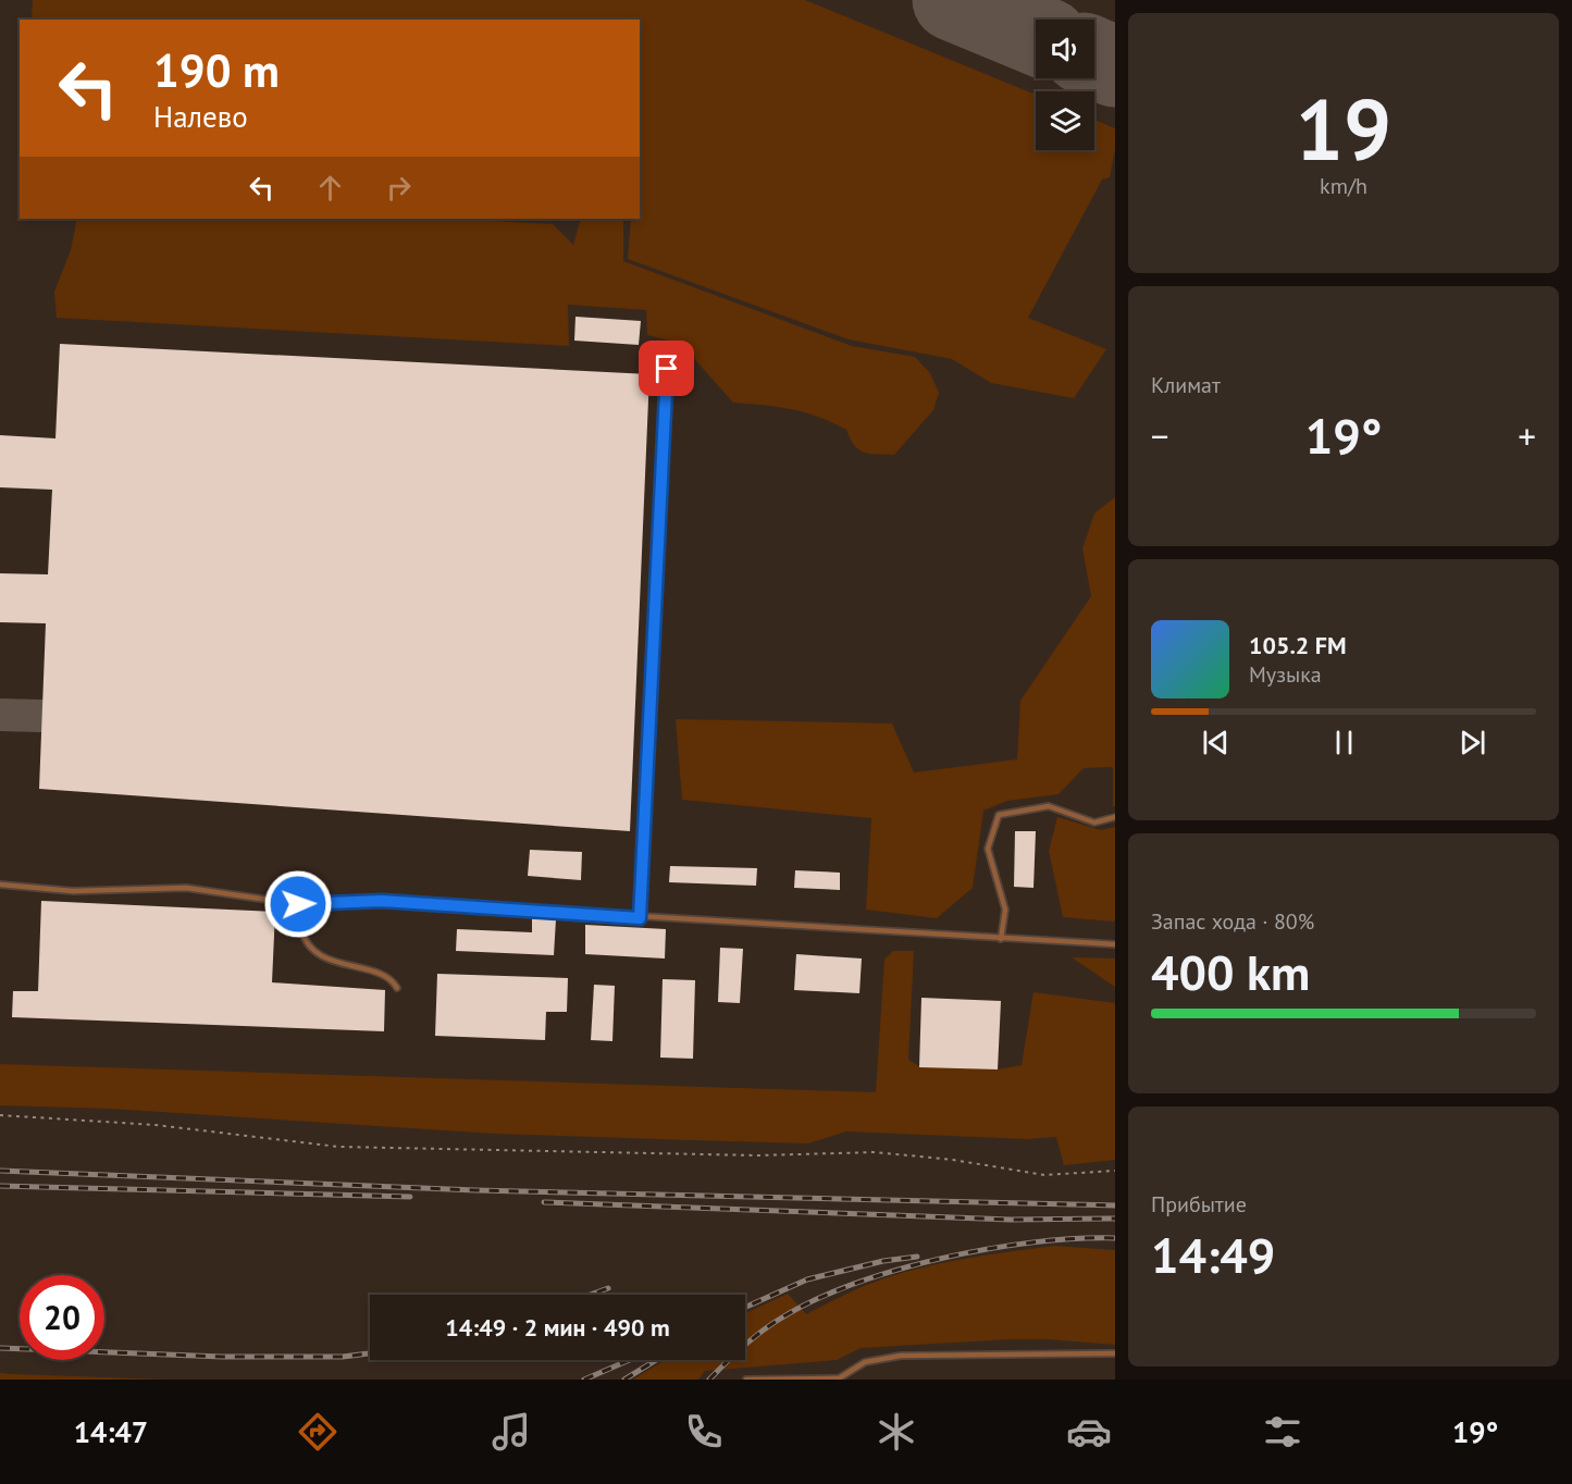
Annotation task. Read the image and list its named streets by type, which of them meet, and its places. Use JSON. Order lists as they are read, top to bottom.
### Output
{
  "page": {
    "tile": [
      ["19", "km/h"],
      "Климат",
      ["Запас хода · 80%", "400 km"],
      ["Прибытие", "14:49"]
    ],
    "turn": ["190 m", "Налево"],
    "heat": ["−", "19°", "+"],
    "song": ["105.2 FM", "Музыка"],
    "limit": "20",
    "trip": "14:49 · 2 мин · 490 m",
    "tabs": ["14:47", "19°"]
  }
}
